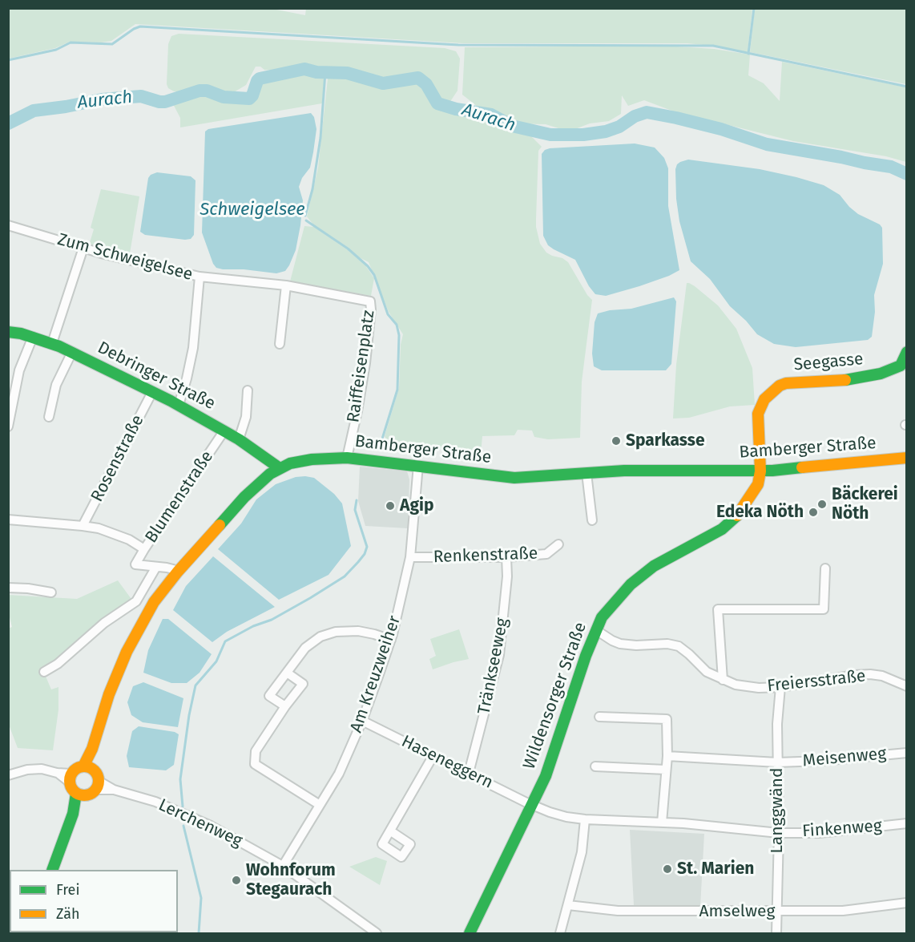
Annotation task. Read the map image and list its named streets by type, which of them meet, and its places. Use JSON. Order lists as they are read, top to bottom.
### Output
{
  "streets": {
    "main road": [
      "Seegasse",
      "Debringer Straße",
      "Bamberger Straße",
      "Wildensorger Straße"
    ],
    "street": [
      "Zum Schweigelsee",
      "Raiffeisenplatz",
      "Rosenstraße",
      "Blumenstraße",
      "Renkenstraße",
      "Tränkseeweg",
      "Am Kreuzweiher",
      "Freiersstraße",
      "Meisenweg",
      "Haseneggern",
      "Langgwänd",
      "Lerchenweg",
      "Finkenweg",
      "Amselweg"
    ]
  },
  "crossings": [
    ["Zum Schweigelsee", "Raiffeisenplatz"],
    ["Zum Schweigelsee", "Debringer Straße"],
    ["Seegasse", "Bamberger Straße"],
    ["Seegasse", "Wildensorger Straße"],
    ["Raiffeisenplatz", "Bamberger Straße"],
    ["Debringer Straße", "Bamberger Straße"],
    ["Debringer Straße", "Rosenstraße"],
    ["Debringer Straße", "Blumenstraße"],
    ["Bamberger Straße", "Am Kreuzweiher"],
    ["Bamberger Straße", "Wildensorger Straße"],
    ["Bamberger Straße", "Lerchenweg"],
    ["Renkenstraße", "Tränkseeweg"],
    ["Renkenstraße", "Am Kreuzweiher"],
    ["Tränkseeweg", "Haseneggern"],
    ["Am Kreuzweiher", "Haseneggern"],
    ["Am Kreuzweiher", "Lerchenweg"],
    ["Freiersstraße", "Wildensorger Straße"],
    ["Freiersstraße", "Langgwänd"],
    ["Wildensorger Straße", "Haseneggern"],
    ["Meisenweg", "Langgwänd"],
    ["Haseneggern", "Finkenweg"],
    ["Langgwänd", "Finkenweg"],
    ["Langgwänd", "Amselweg"]
  ],
  "water": ["Aurach", "Schweigelsee"],
  "places": [
    "Sparkasse",
    "Bäckerei Nöth",
    "Agip",
    "Edeka Nöth",
    "St. Marien",
    "Wohnforum Stegaurach"
  ],
  "legend": ["Frei", "Zäh"]
}
